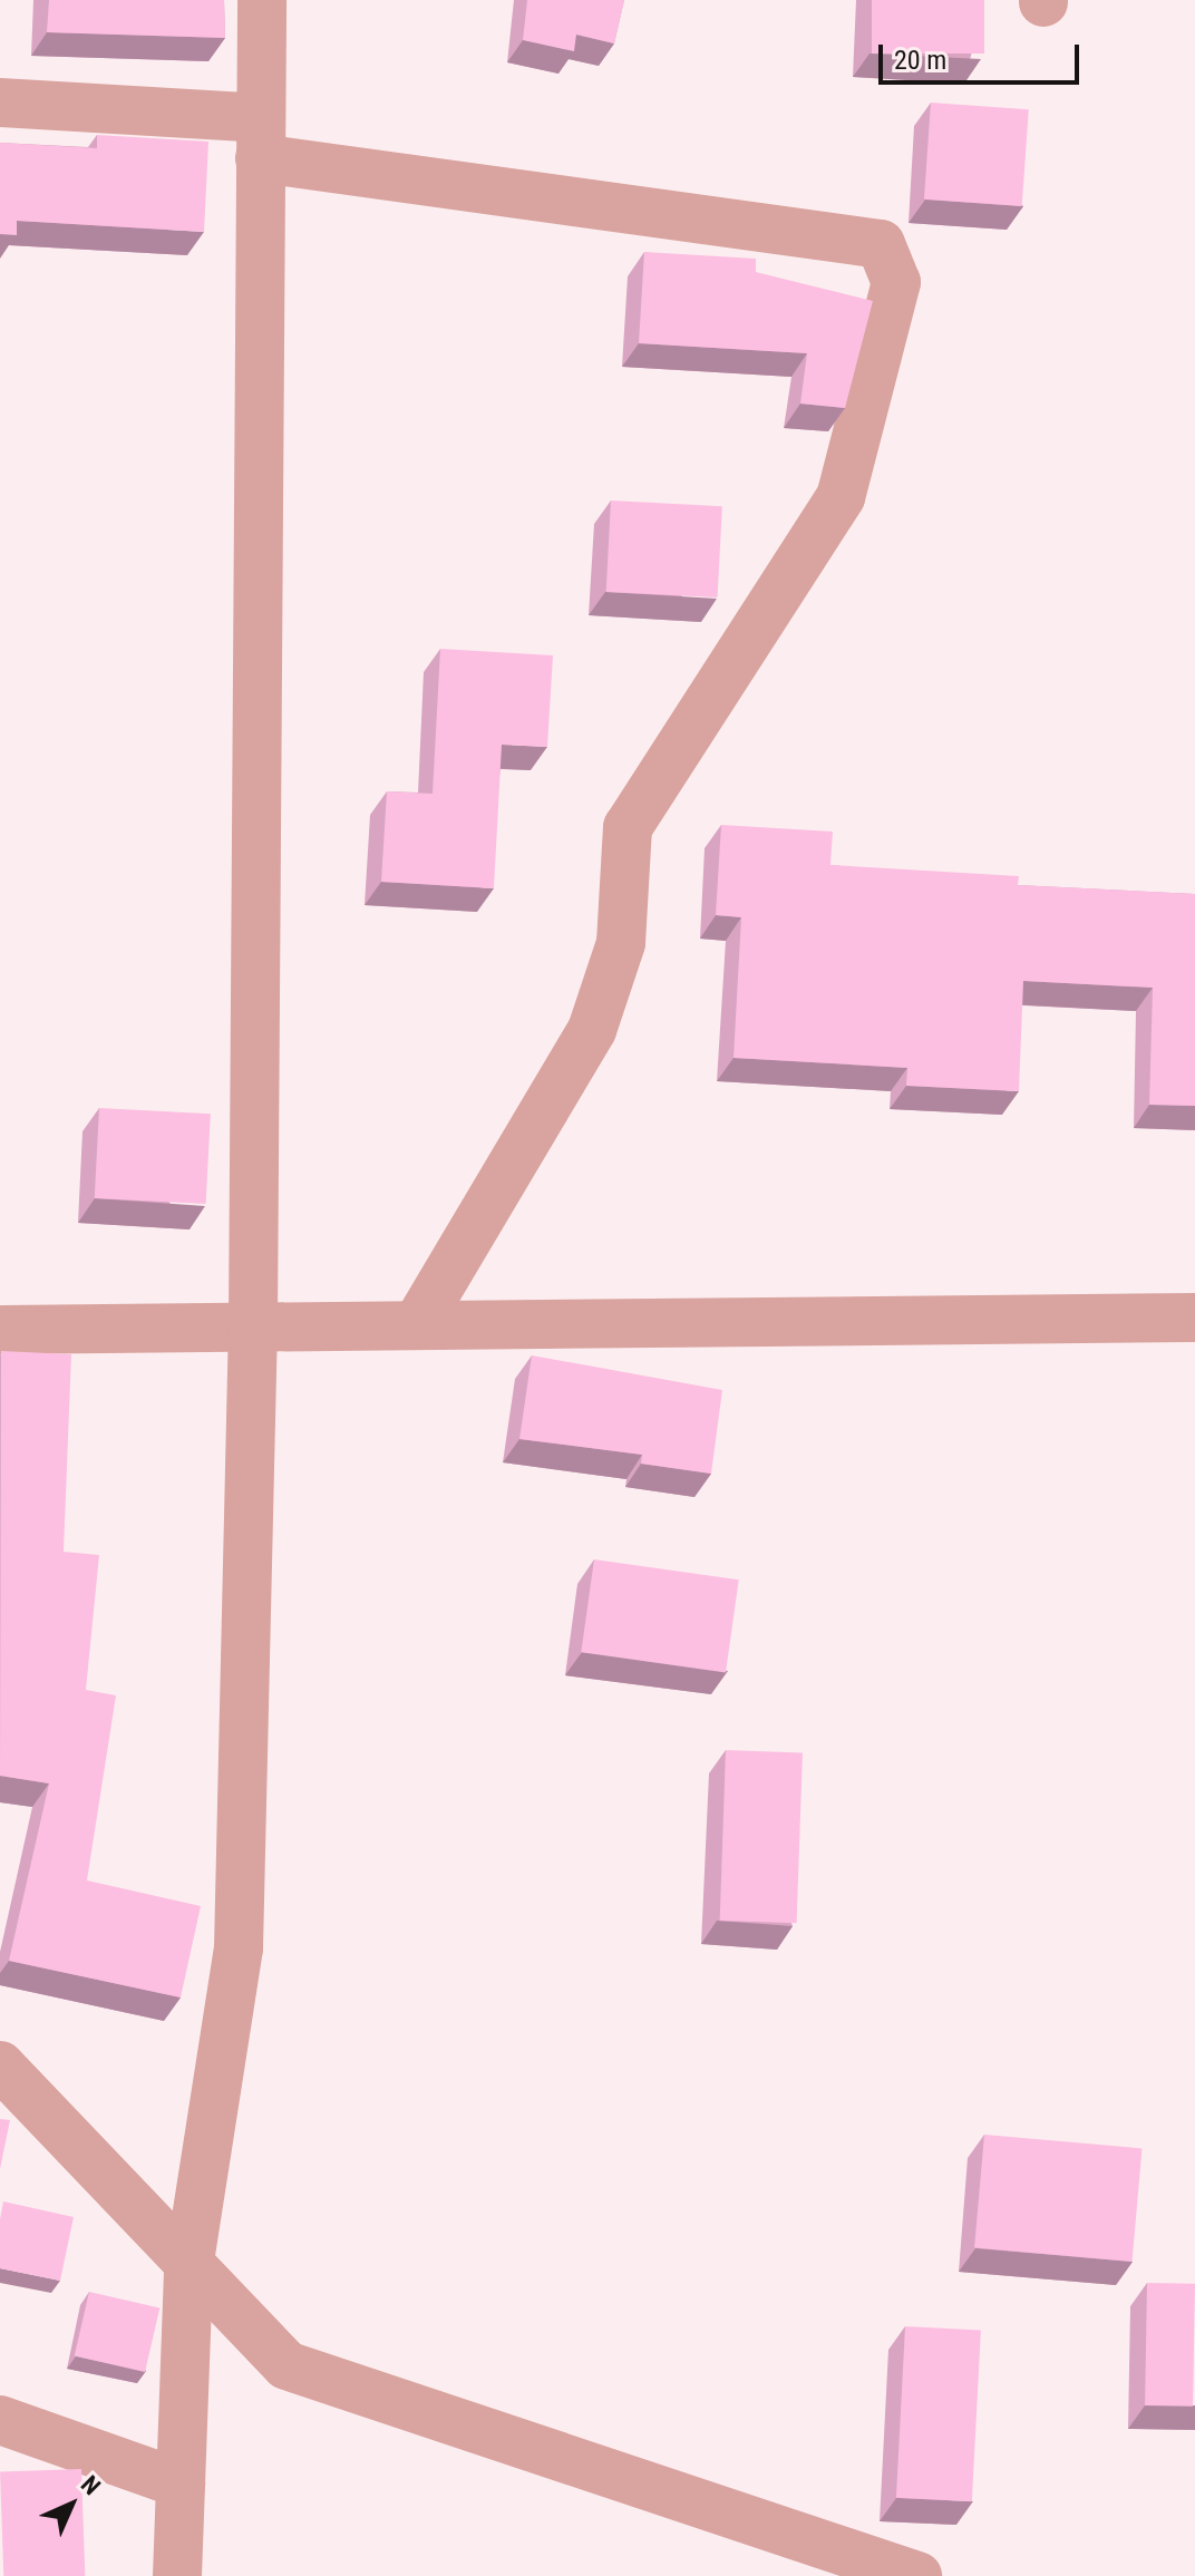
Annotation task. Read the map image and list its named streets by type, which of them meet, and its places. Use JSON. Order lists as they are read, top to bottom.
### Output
{
  "scale_bar": "20 m",
  "north": "top right"
}
